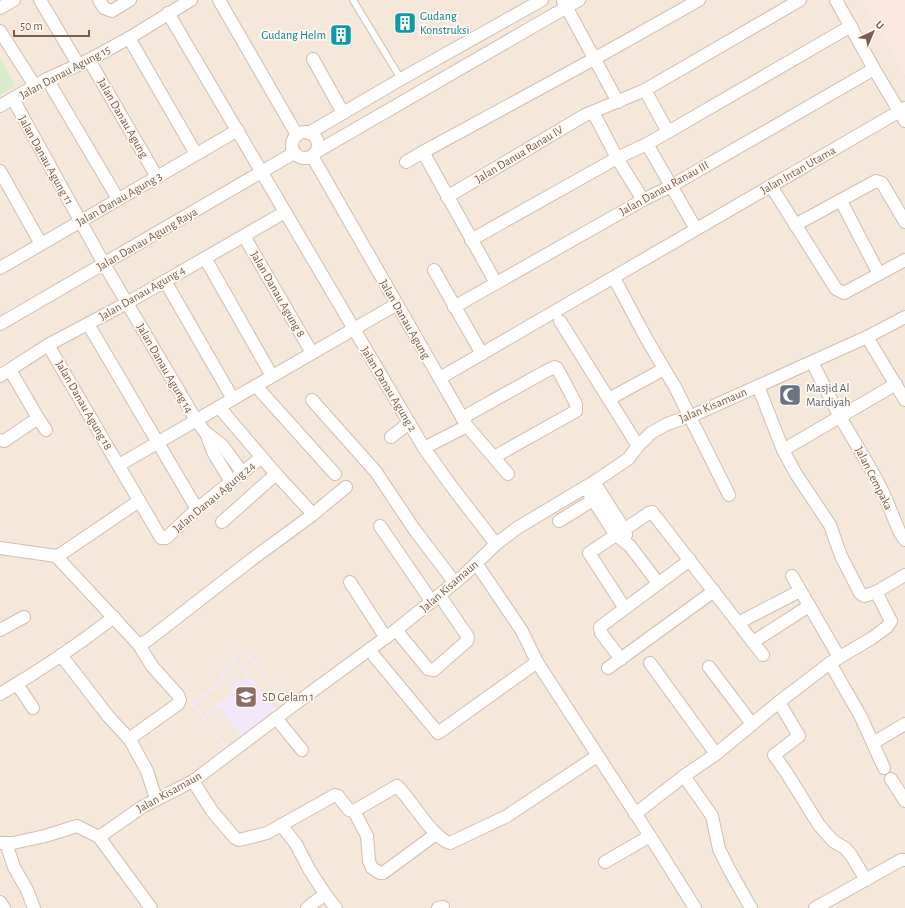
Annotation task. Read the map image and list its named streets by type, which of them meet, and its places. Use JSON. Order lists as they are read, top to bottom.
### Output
{
  "streets": {
    "street": [
      "Jalan Danau Agung 15",
      "Jalan Danau Agung",
      "Jalan Danua Ranau IV",
      "Jalan Danau Agung 11",
      "Jalan Intan Utama",
      "Jalan Danau Ranau III",
      "Jalan Danau Agung 3",
      "Jalan Danau Agung Raya",
      "Jalan Danau Agung 4",
      "Jalan Danau Agung 8",
      "Jalan Danau Agung 14",
      "Jalan Danau Agung 2",
      "Jalan Danau Agung 18",
      "Jalan Kisamaun",
      "Jalan Cempaka",
      "Jalan Danau Agung 24"
    ]
  },
  "crossings": [
    ["Jalan Danau Agung 15", "Jalan Danau Agung"],
    ["Jalan Danau Agung 15", "Jalan Danau Agung 11"],
    ["Jalan Danau Agung 15", "Jalan Danau Agung 2"],
    ["Jalan Danau Agung", "Jalan Intan Utama"],
    ["Jalan Danau Agung", "Jalan Danau Agung 3"],
    ["Jalan Danau Agung", "Jalan Danau Agung Raya"],
    ["Jalan Danau Agung 11", "Jalan Danau Agung 3"],
    ["Jalan Danau Agung 11", "Jalan Danau Agung Raya"],
    ["Jalan Danau Agung 11", "Jalan Danau Agung 14"],
    ["Jalan Danau Agung 3", "Jalan Danau Agung 2"],
    ["Jalan Danau Agung Raya", "Jalan Danau Agung 14"],
    ["Jalan Danau Agung Raya", "Jalan Danau Agung 2"],
    ["Jalan Danau Agung 4", "Jalan Danau Agung 8"],
    ["Jalan Danau Agung 4", "Jalan Danau Agung 14"],
    ["Jalan Danau Agung 4", "Jalan Danau Agung 2"],
    ["Jalan Danau Agung 4", "Jalan Danau Agung 18"],
    ["Jalan Danau Agung 14", "Jalan Danau Agung 24"],
    ["Jalan Danau Agung 2", "Jalan Kisamaun"],
    ["Jalan Danau Agung 18", "Jalan Danau Agung 24"],
    ["Jalan Kisamaun", "Jalan Cempaka"]
  ],
  "places": {
    "building": ["Gudang Konstruksi", "Gudang Helm"],
    "mosque": ["Masjid Al Mardiyah"],
    "school or university": ["SD Gelam 1"]
  },
  "scale_bar": "50 m",
  "north": "top right"
}
